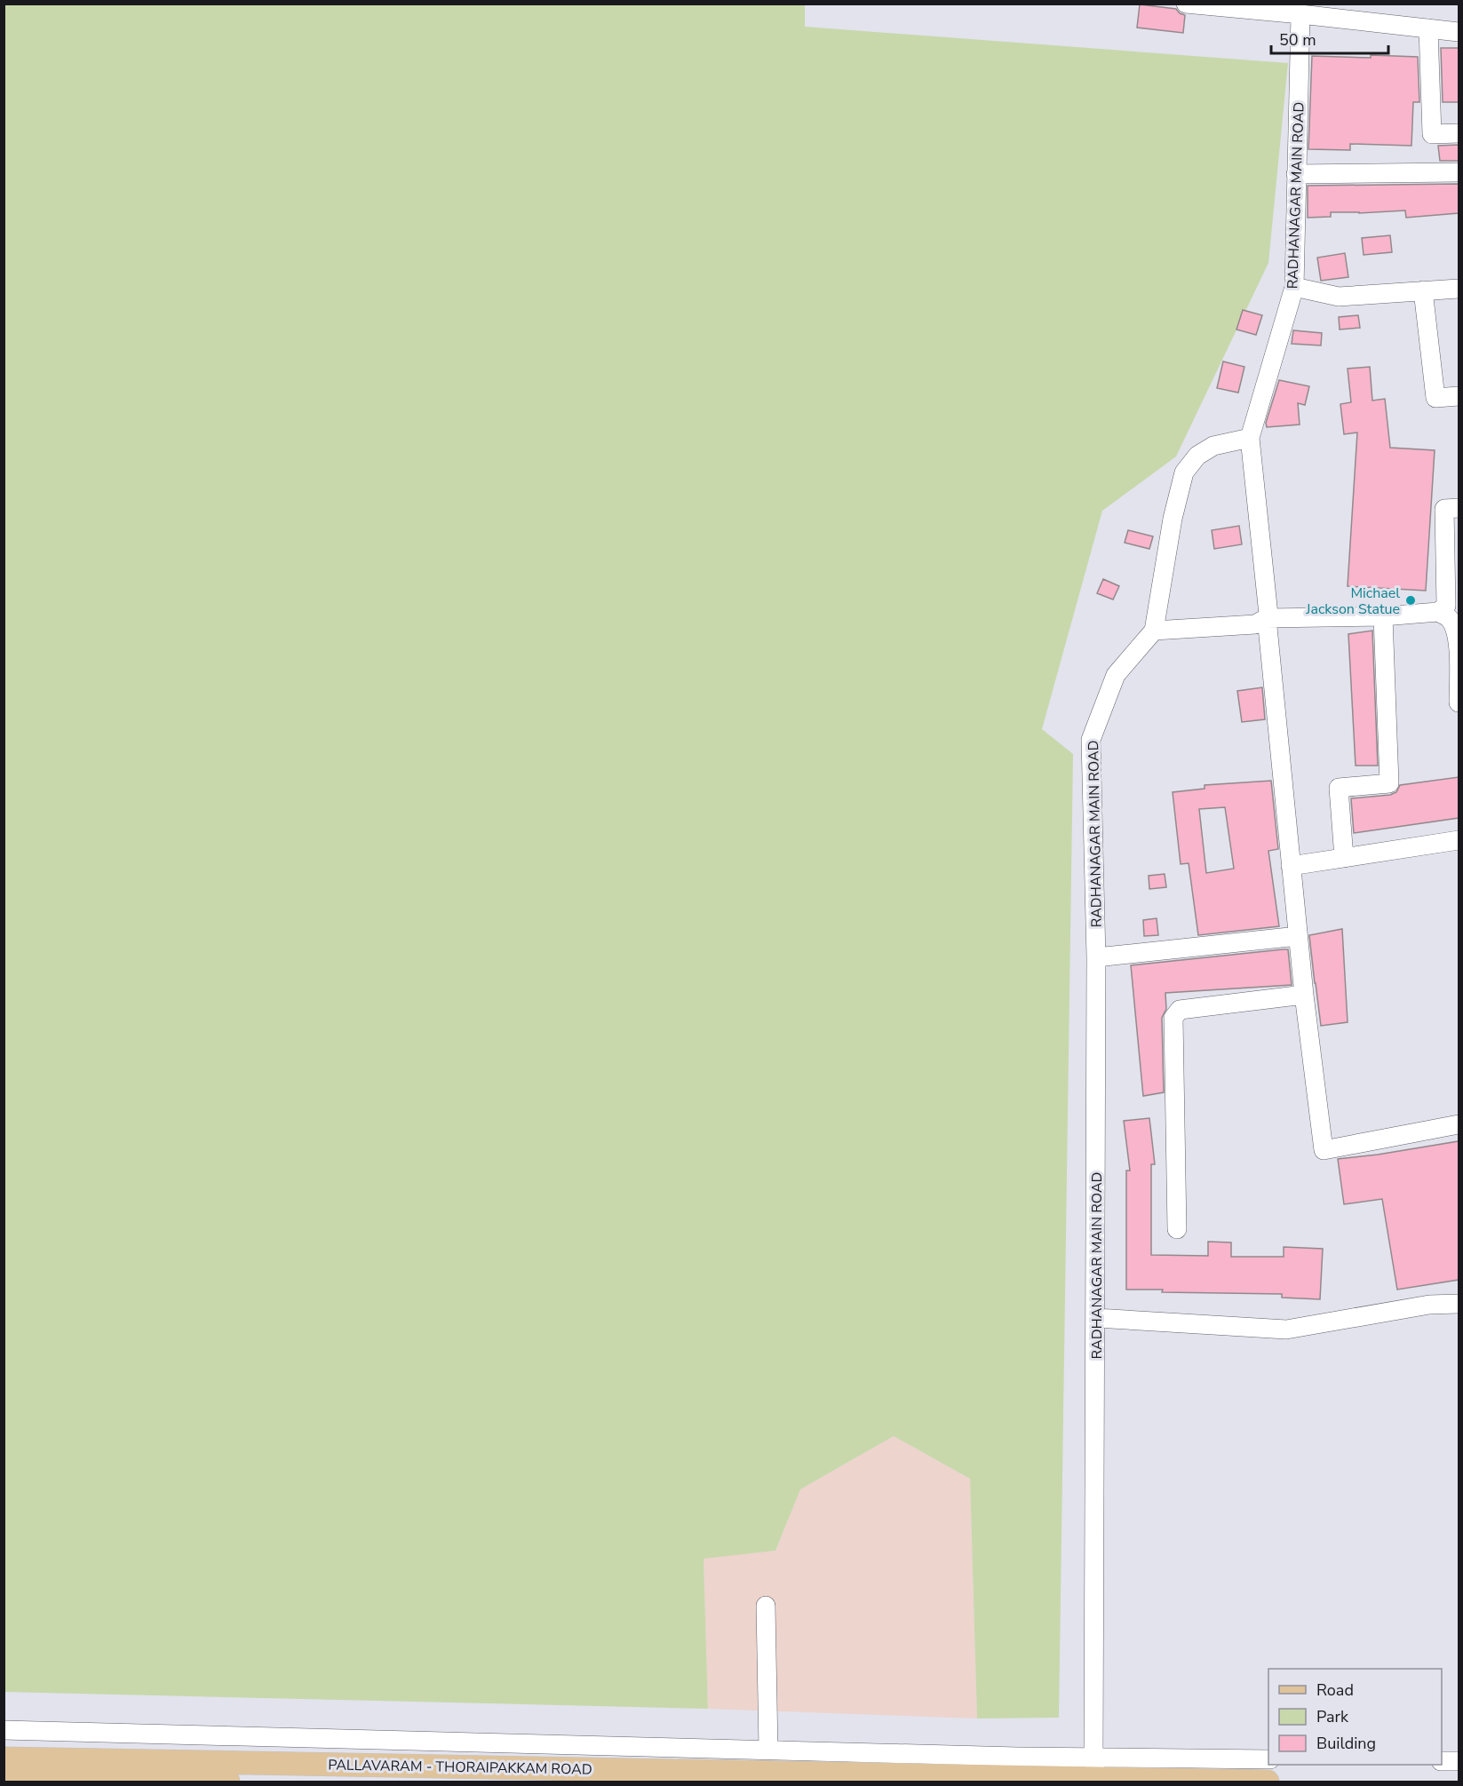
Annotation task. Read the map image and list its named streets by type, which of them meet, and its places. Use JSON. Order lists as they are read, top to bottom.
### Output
{
  "streets": {
    "main road": ["PALLAVARAM - THORAIPAKKAM ROAD"],
    "street": ["RADHANAGAR MAIN ROAD"]
  },
  "crossings": [
    ["RADHANAGAR MAIN ROAD", "PALLAVARAM - THORAIPAKKAM ROAD"]
  ],
  "places": ["Michael Jackson Statue"],
  "legend": ["Road", "Park", "Building"],
  "scale_bar": "50 m"
}
